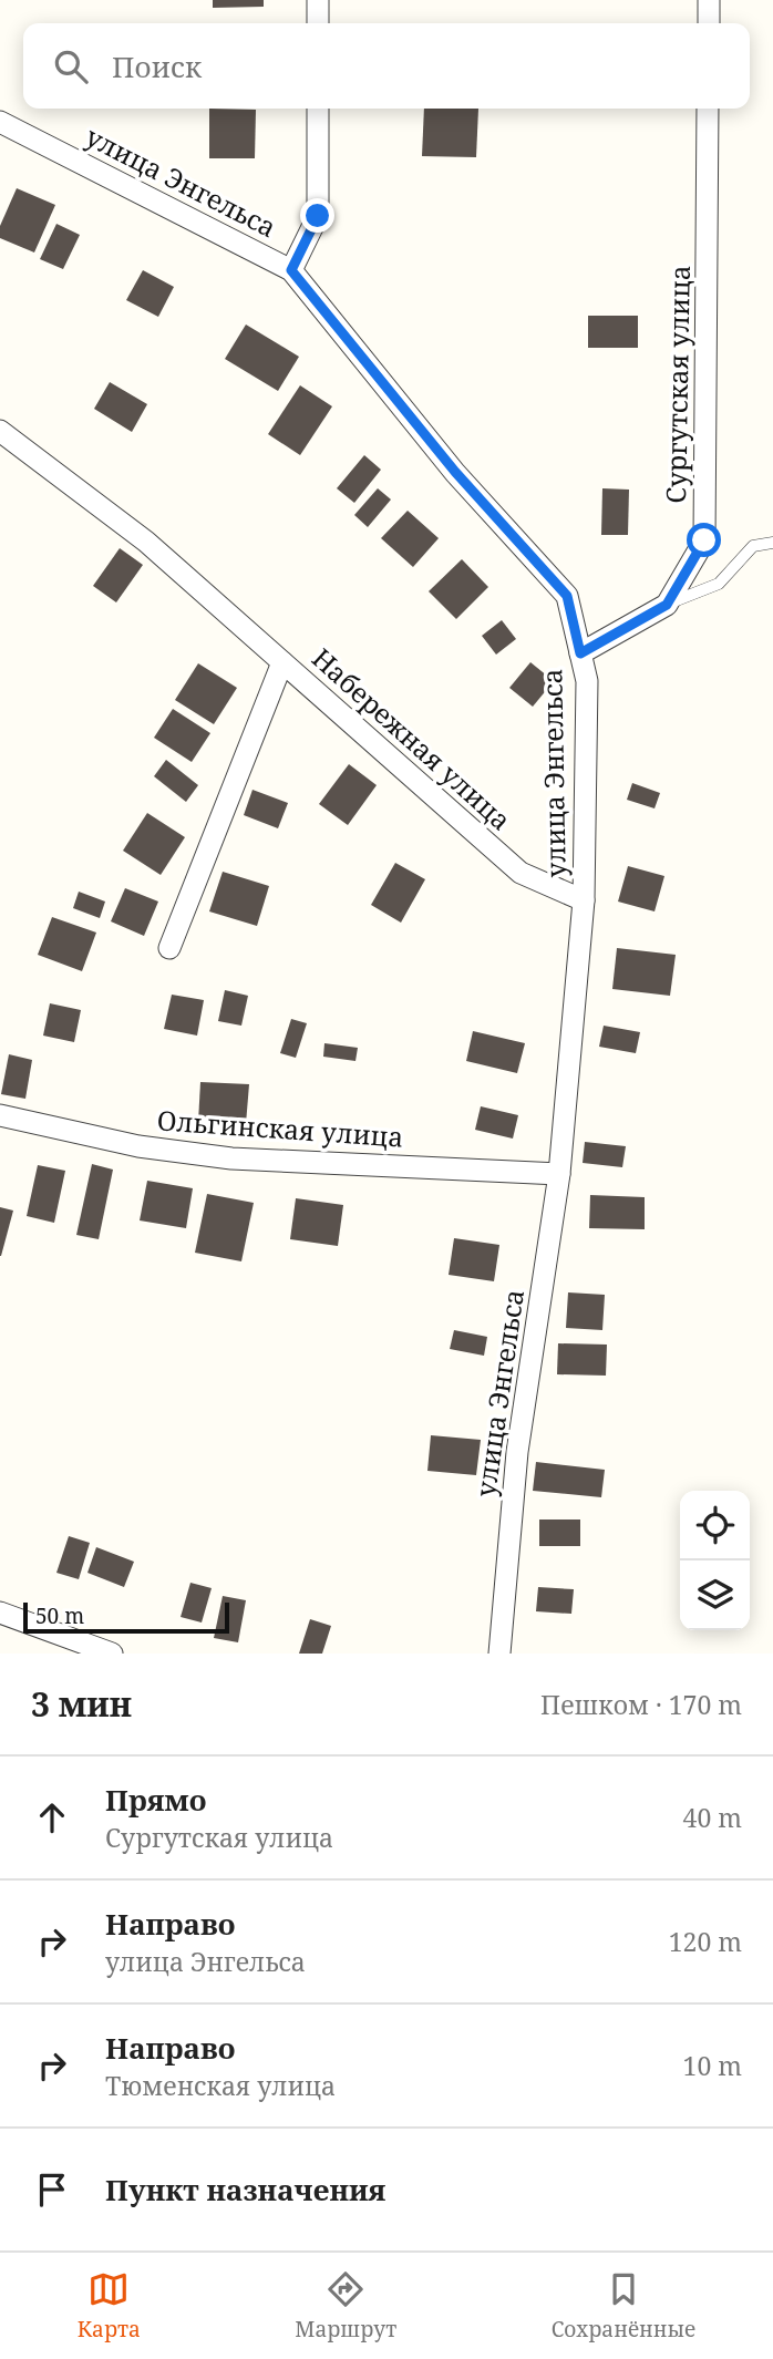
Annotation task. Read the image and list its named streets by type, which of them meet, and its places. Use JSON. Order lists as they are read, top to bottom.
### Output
{
  "streets": {
    "street": [
      "улица Энгельса",
      "Сургутская улица",
      "Набережная улица",
      "Ольгинская улица"
    ]
  },
  "crossings": [
    ["улица Энгельса", "Набережная улица"],
    ["улица Энгельса", "Ольгинская улица"]
  ],
  "scale_bar": "50 m",
  "page": {
    "search": "Поиск",
    "scale": "50 m",
    "heading": ["3 мин", "Пешком · 170 m"],
    "list": [
      ["Прямо", "Сургутская улица", "40 m"],
      ["Направо", "улица Энгельса", "120 m"],
      ["Направо", "Тюменская улица", "10 m"],
      "Пункт назначения"
    ],
    "nav": ["Карта", "Маршрут", "Сохранённые"]
  }
}
